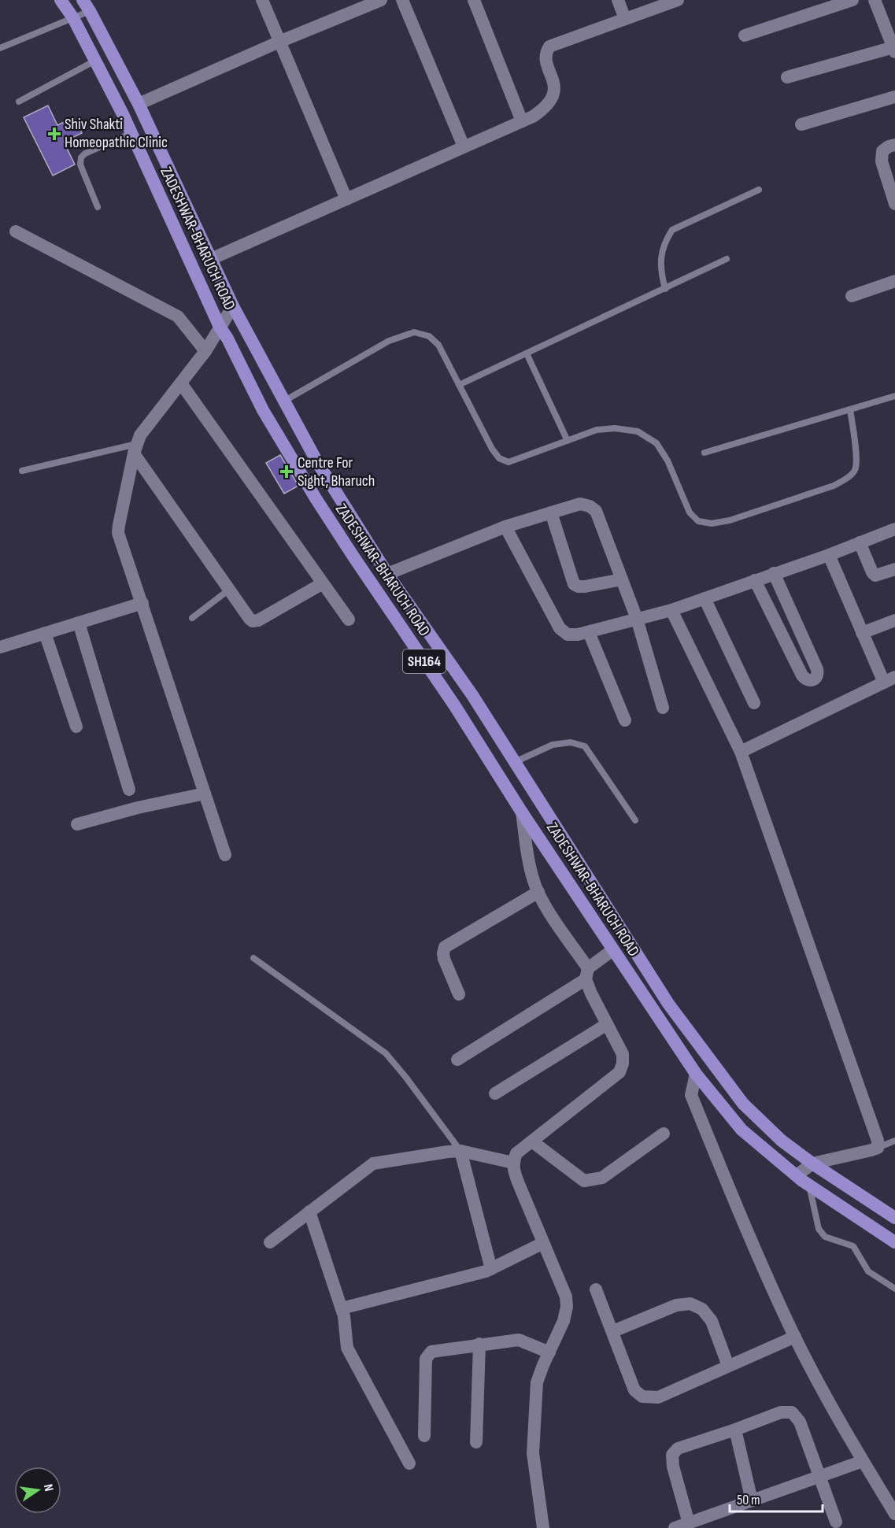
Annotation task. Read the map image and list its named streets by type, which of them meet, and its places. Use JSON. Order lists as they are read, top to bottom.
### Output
{
  "streets": {
    "main road": ["ZADESHWAR-BHARUCH ROAD", "SH164"]
  },
  "places": {
    "health": ["Shiv Shakti Homeopathic Clinic", "Centre For Sight, Bharuch"]
  },
  "scale_bar": "50 m",
  "north": "right"
}
